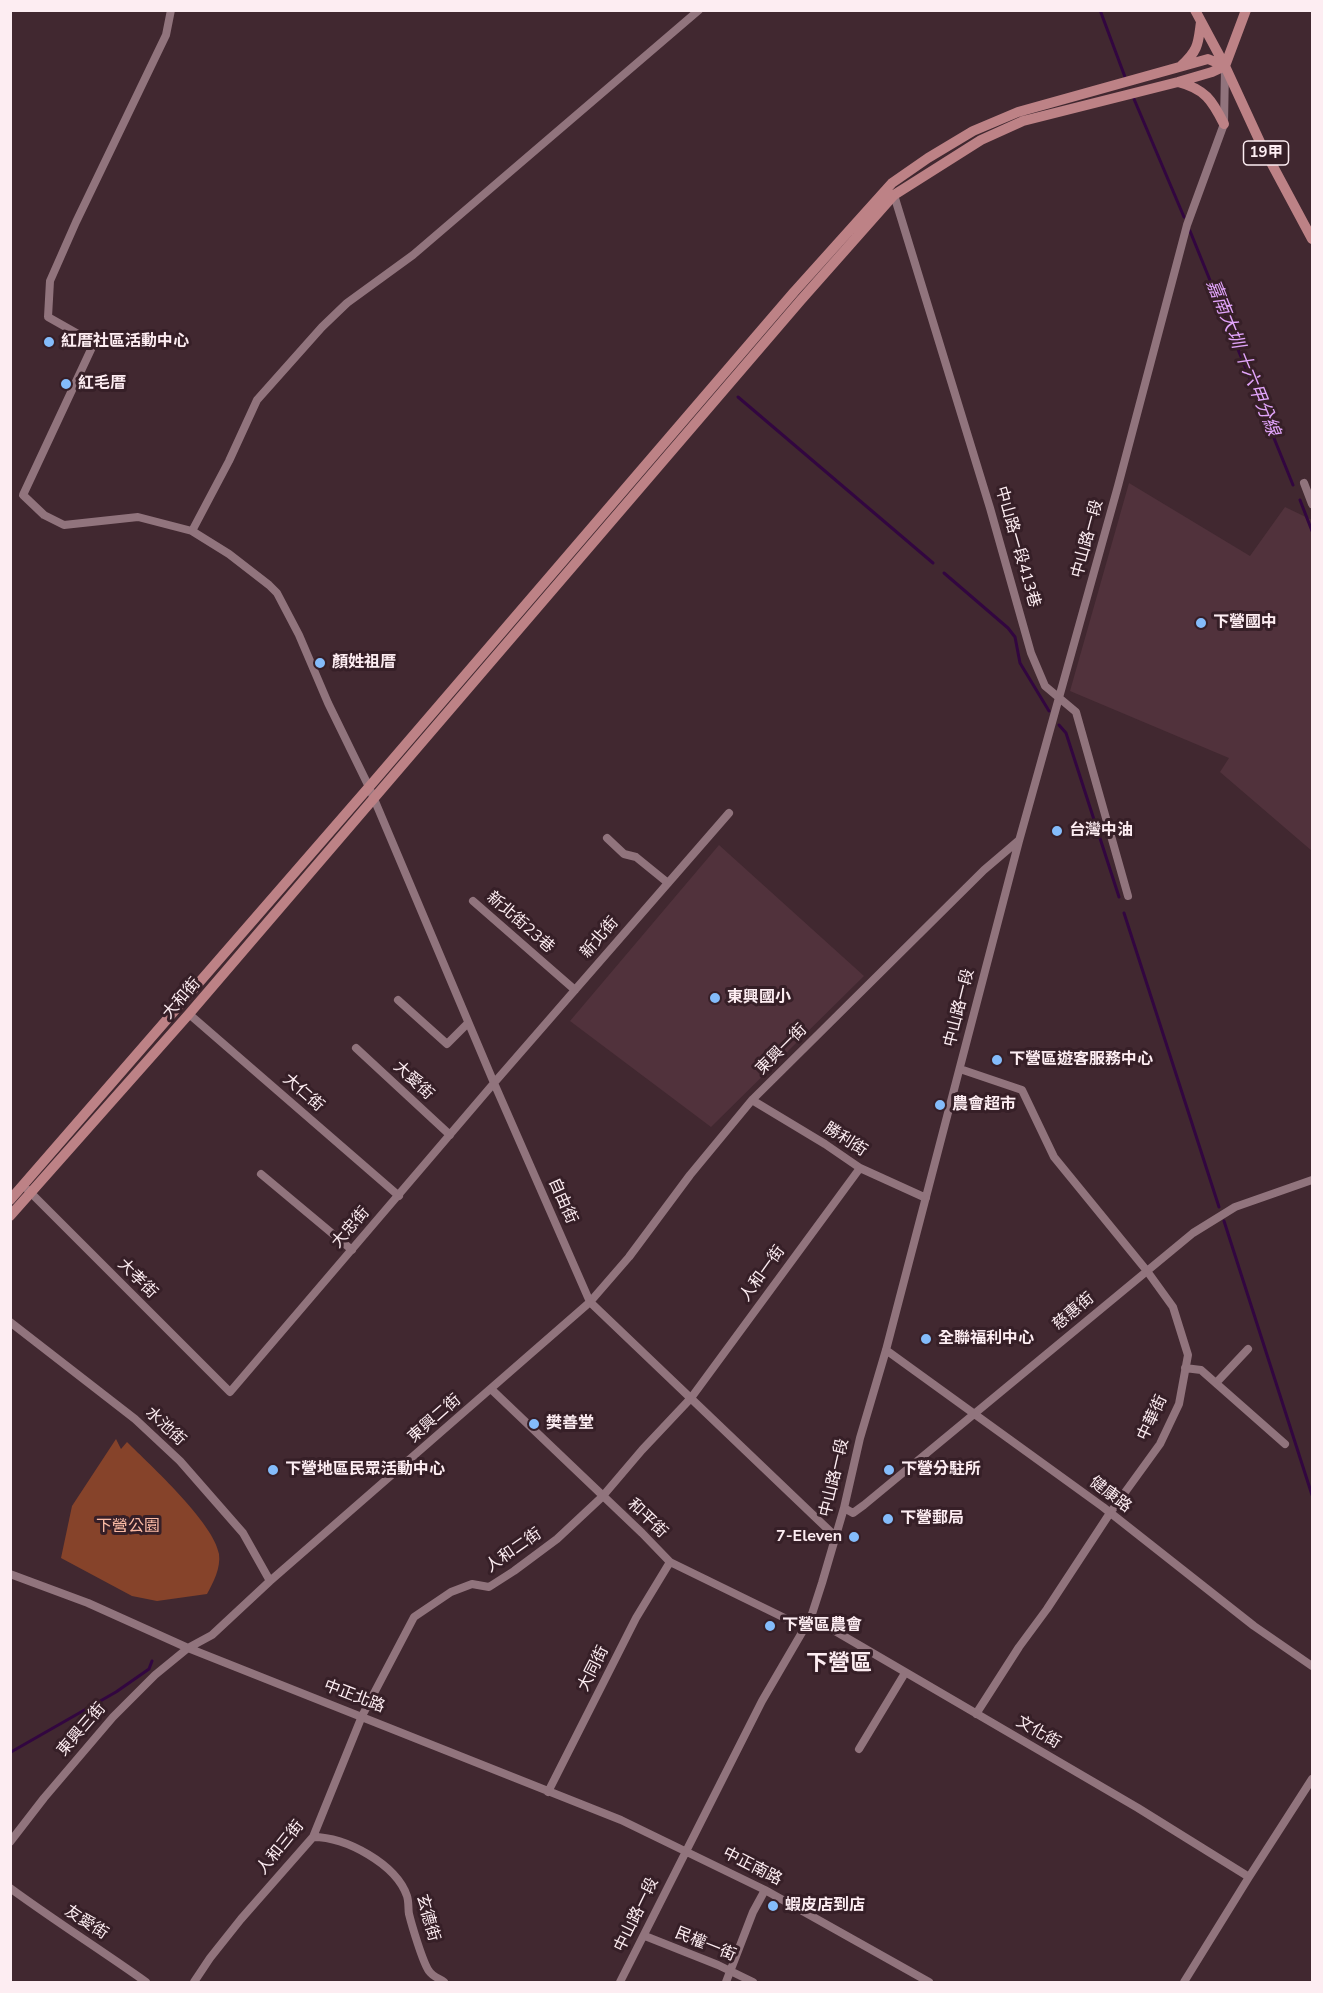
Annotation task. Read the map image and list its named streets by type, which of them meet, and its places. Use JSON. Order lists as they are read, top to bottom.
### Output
{
  "streets": {
    "main road": ["19甲", "中山路一段", "大和街"],
    "street": [
      "中山路一段413巷",
      "新北街23巷",
      "新北街",
      "東興一街",
      "大愛街",
      "大仁街",
      "勝利街",
      "自由街",
      "大忠街",
      "人和一街",
      "大孝街",
      "慈惠街",
      "中華街",
      "東興二街",
      "水池街",
      "健康路",
      "和平街",
      "人和二街",
      "大同街",
      "中正北路",
      "東興三街",
      "文化街",
      "人和三街",
      "中正南路",
      "玄德街",
      "友愛街",
      "民權一街"
    ]
  },
  "crossings": [
    ["19甲", "中山路一段"],
    ["19甲", "大和街"],
    ["中山路一段", "中山路一段413巷"],
    ["中山路一段", "大和街"],
    ["中山路一段", "東興一街"],
    ["中山路一段", "勝利街"],
    ["中山路一段", "自由街"],
    ["中山路一段", "慈惠街"],
    ["中山路一段", "中華街"],
    ["中山路一段", "健康路"],
    ["中山路一段", "和平街"],
    ["中山路一段", "中正北路"],
    ["中山路一段", "文化街"],
    ["中山路一段", "中正南路"],
    ["中山路一段", "民權一街"],
    ["中山路一段413巷", "大和街"],
    ["新北街23巷", "新北街"],
    ["新北街", "自由街"],
    ["新北街", "大忠街"],
    ["大和街", "大仁街"],
    ["大和街", "自由街"],
    ["大和街", "大孝街"],
    ["東興一街", "勝利街"],
    ["東興一街", "自由街"],
    ["東興一街", "東興二街"],
    ["大愛街", "大忠街"],
    ["大仁街", "大忠街"],
    ["勝利街", "人和一街"],
    ["自由街", "大忠街"],
    ["自由街", "人和一街"],
    ["自由街", "東興二街"],
    ["自由街", "人和二街"],
    ["大忠街", "大孝街"],
    ["人和一街", "人和二街"],
    ["慈惠街", "中華街"],
    ["慈惠街", "健康路"],
    ["中華街", "健康路"],
    ["中華街", "文化街"],
    ["東興二街", "水池街"],
    ["東興二街", "和平街"],
    ["東興二街", "中正北路"],
    ["東興二街", "東興三街"],
    ["和平街", "人和二街"],
    ["和平街", "大同街"],
    ["和平街", "文化街"],
    ["人和二街", "中正北路"],
    ["人和二街", "人和三街"],
    ["大同街", "中正北路"],
    ["中正北路", "東興三街"],
    ["中正北路", "人和三街"],
    ["中正北路", "中正南路"],
    ["人和三街", "玄德街"]
  ],
  "districts": ["下營區"],
  "water": ["嘉南大圳 十六甲分線"],
  "parks": ["下營公園"],
  "places": [
    "紅厝社區活動中心",
    "紅毛厝",
    "下營國中",
    "顏姓祖厝",
    "台灣中油",
    "東興國小",
    "下營區遊客服務中心",
    "農會超市",
    "全聯福利中心",
    "樊善堂",
    "下營地區民眾活動中心",
    "下營分駐所",
    "下營郵局",
    "7-Eleven",
    "下營區農會",
    "蝦皮店到店"
  ]
}
